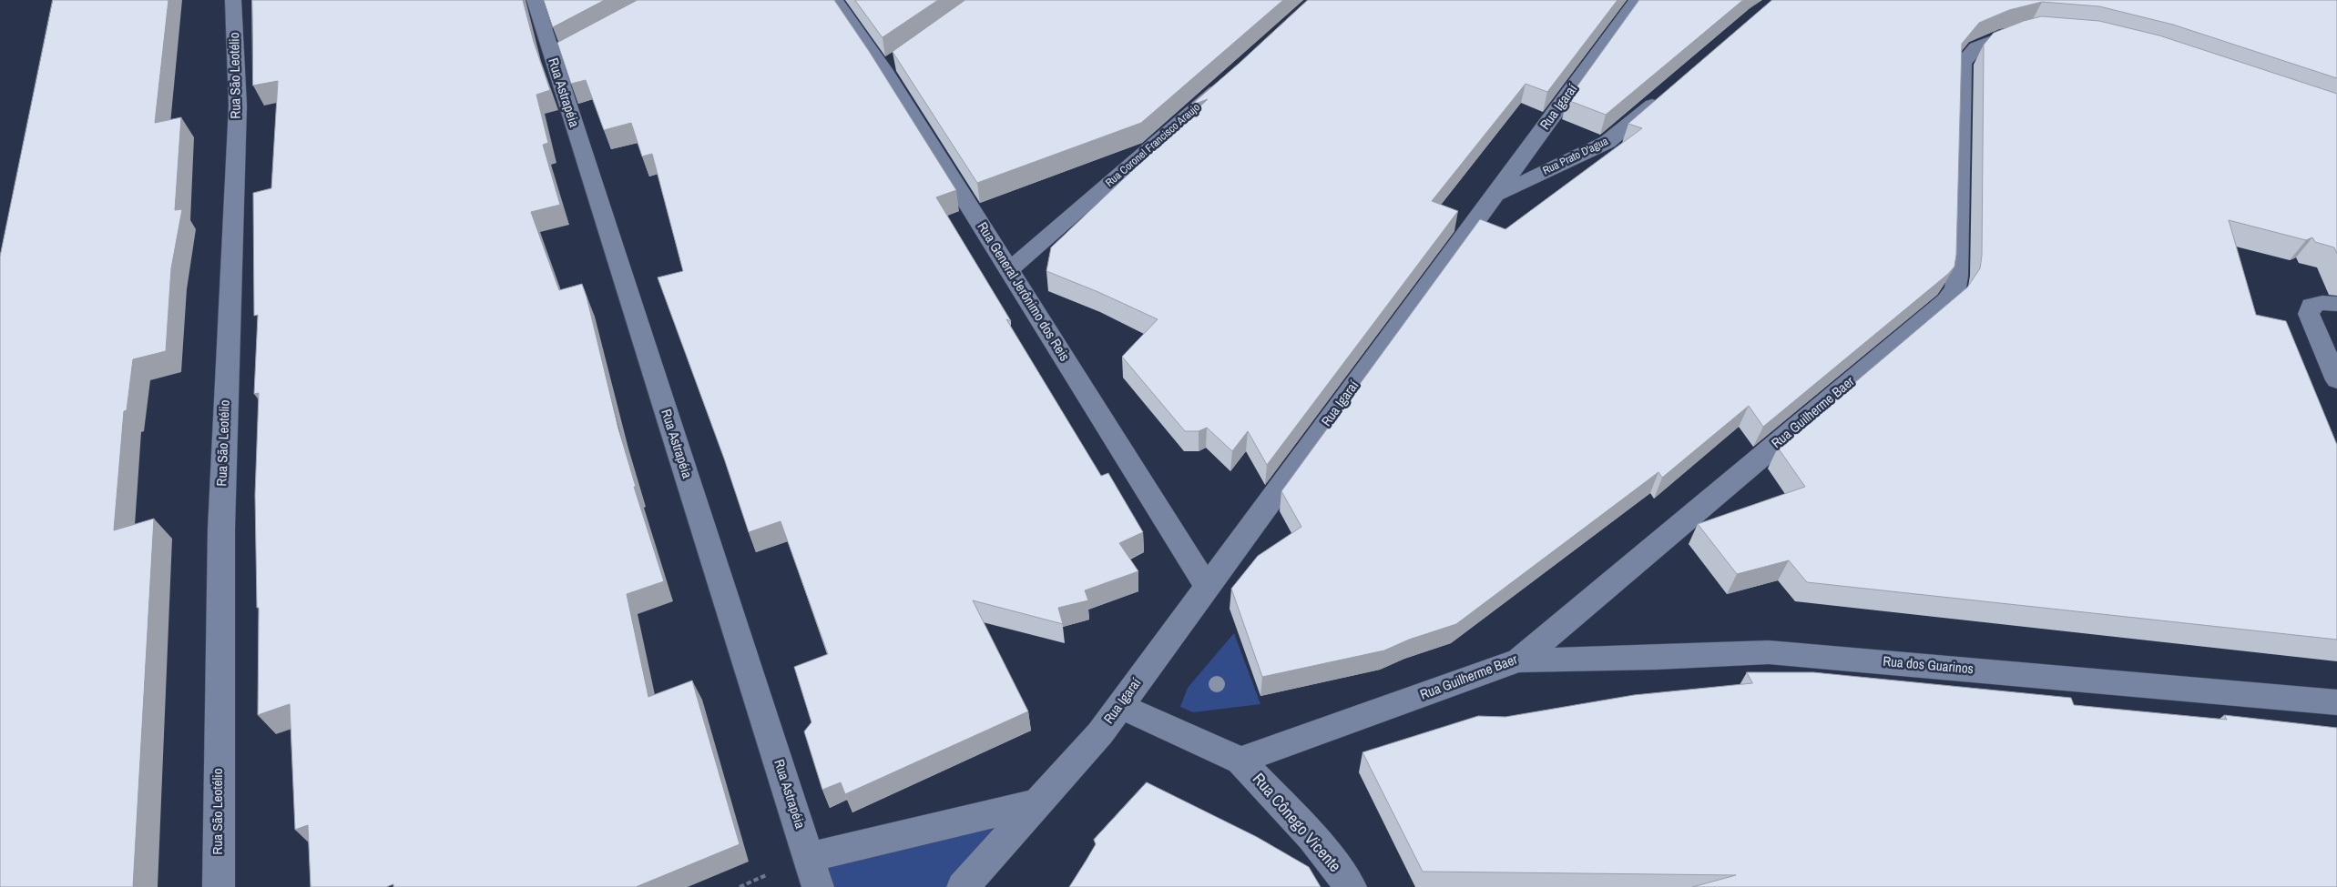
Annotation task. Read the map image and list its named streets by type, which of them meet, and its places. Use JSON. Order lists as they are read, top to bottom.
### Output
{
  "streets": {
    "street": [
      "Rua São Leotélio",
      "Rua Astrapéia",
      "Rua Igaraí",
      "Rua Coronel Francisco Araujo",
      "Rua Prato D'agua",
      "Rua General Jerônimo dos Reis",
      "Rua Guilherme Baer",
      "Rua dos Guarinos",
      "Rua Cônego Vicente"
    ]
  },
  "crossings": [
    ["Rua Igaraí", "Rua Prato D'agua"],
    ["Rua Igaraí", "Rua General Jerônimo dos Reis"],
    ["Rua Coronel Francisco Araujo", "Rua General Jerônimo dos Reis"],
    ["Rua Guilherme Baer", "Rua dos Guarinos"],
    ["Rua Guilherme Baer", "Rua Cônego Vicente"]
  ]
}
